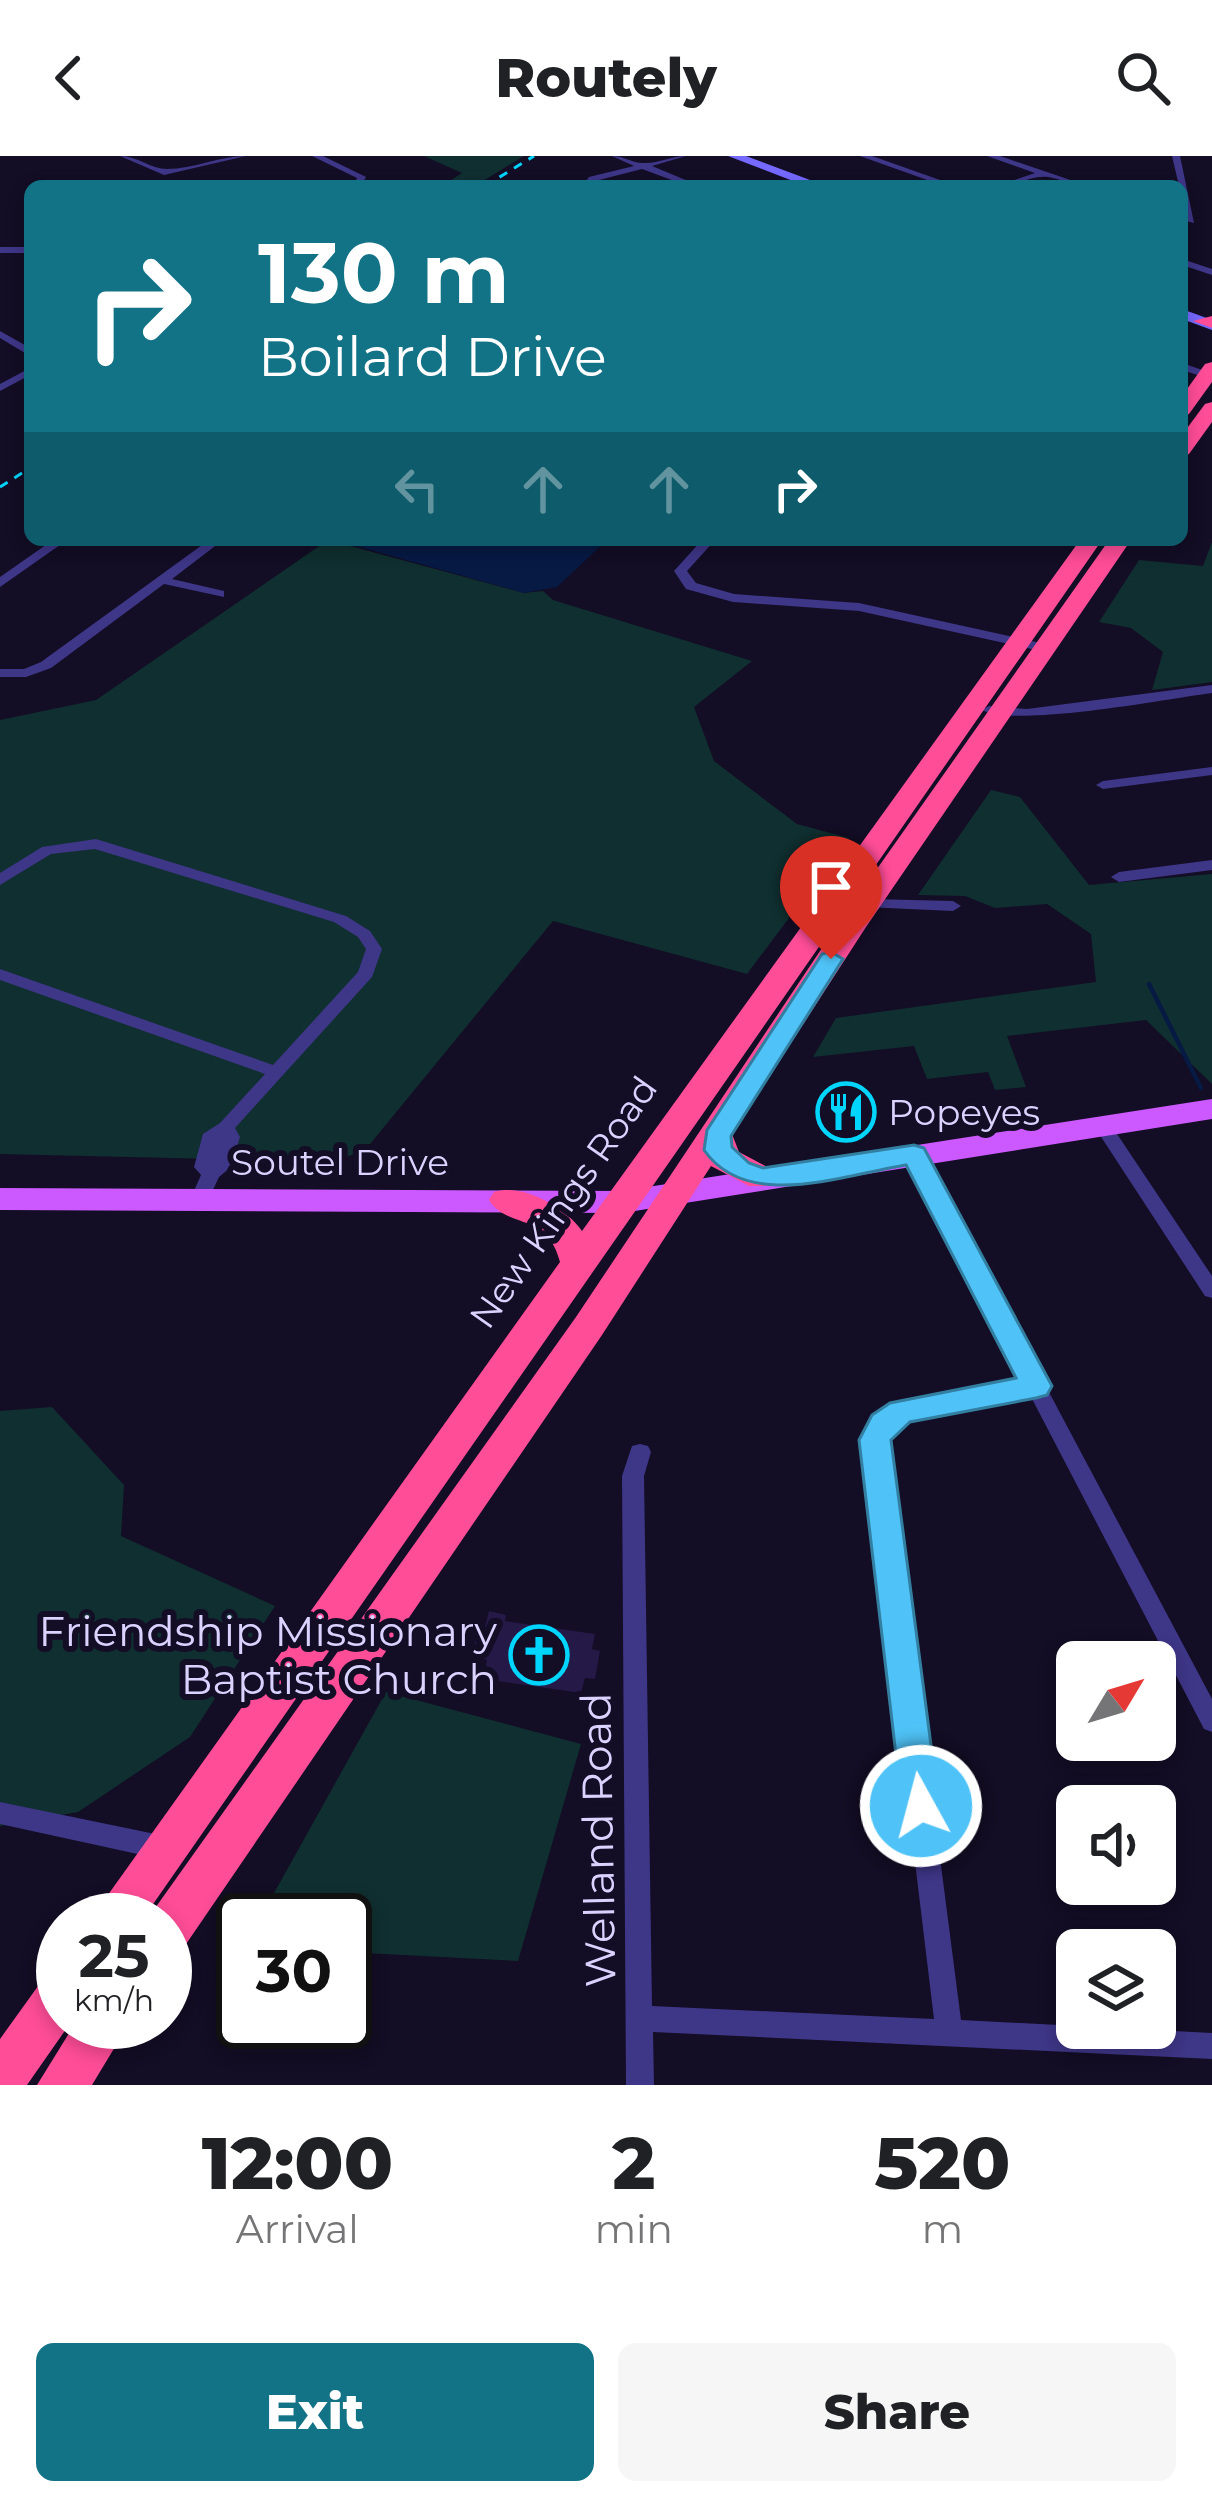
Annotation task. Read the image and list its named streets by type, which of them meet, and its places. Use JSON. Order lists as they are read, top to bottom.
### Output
{
  "streets": {
    "highway": ["New Kings Road"],
    "main road": ["Soutel Drive"],
    "street": ["Welland Road"]
  },
  "crossings": [
    ["Soutel Drive", "New Kings Road"]
  ],
  "places": {
    "restaurant": ["Popeyes"],
    "church": ["Friendship Missionary Baptist Church"]
  },
  "north": "top right",
  "page": {
    "header": "Routely",
    "turn": ["130 m", "Boilard Drive"],
    "speed": "25 km/h",
    "limit": "30",
    "eta": [
      "12:00",
      "Arrival",
      "2",
      "min",
      "520",
      "m"
    ],
    "buttons": ["Exit", "Share"]
  }
}
